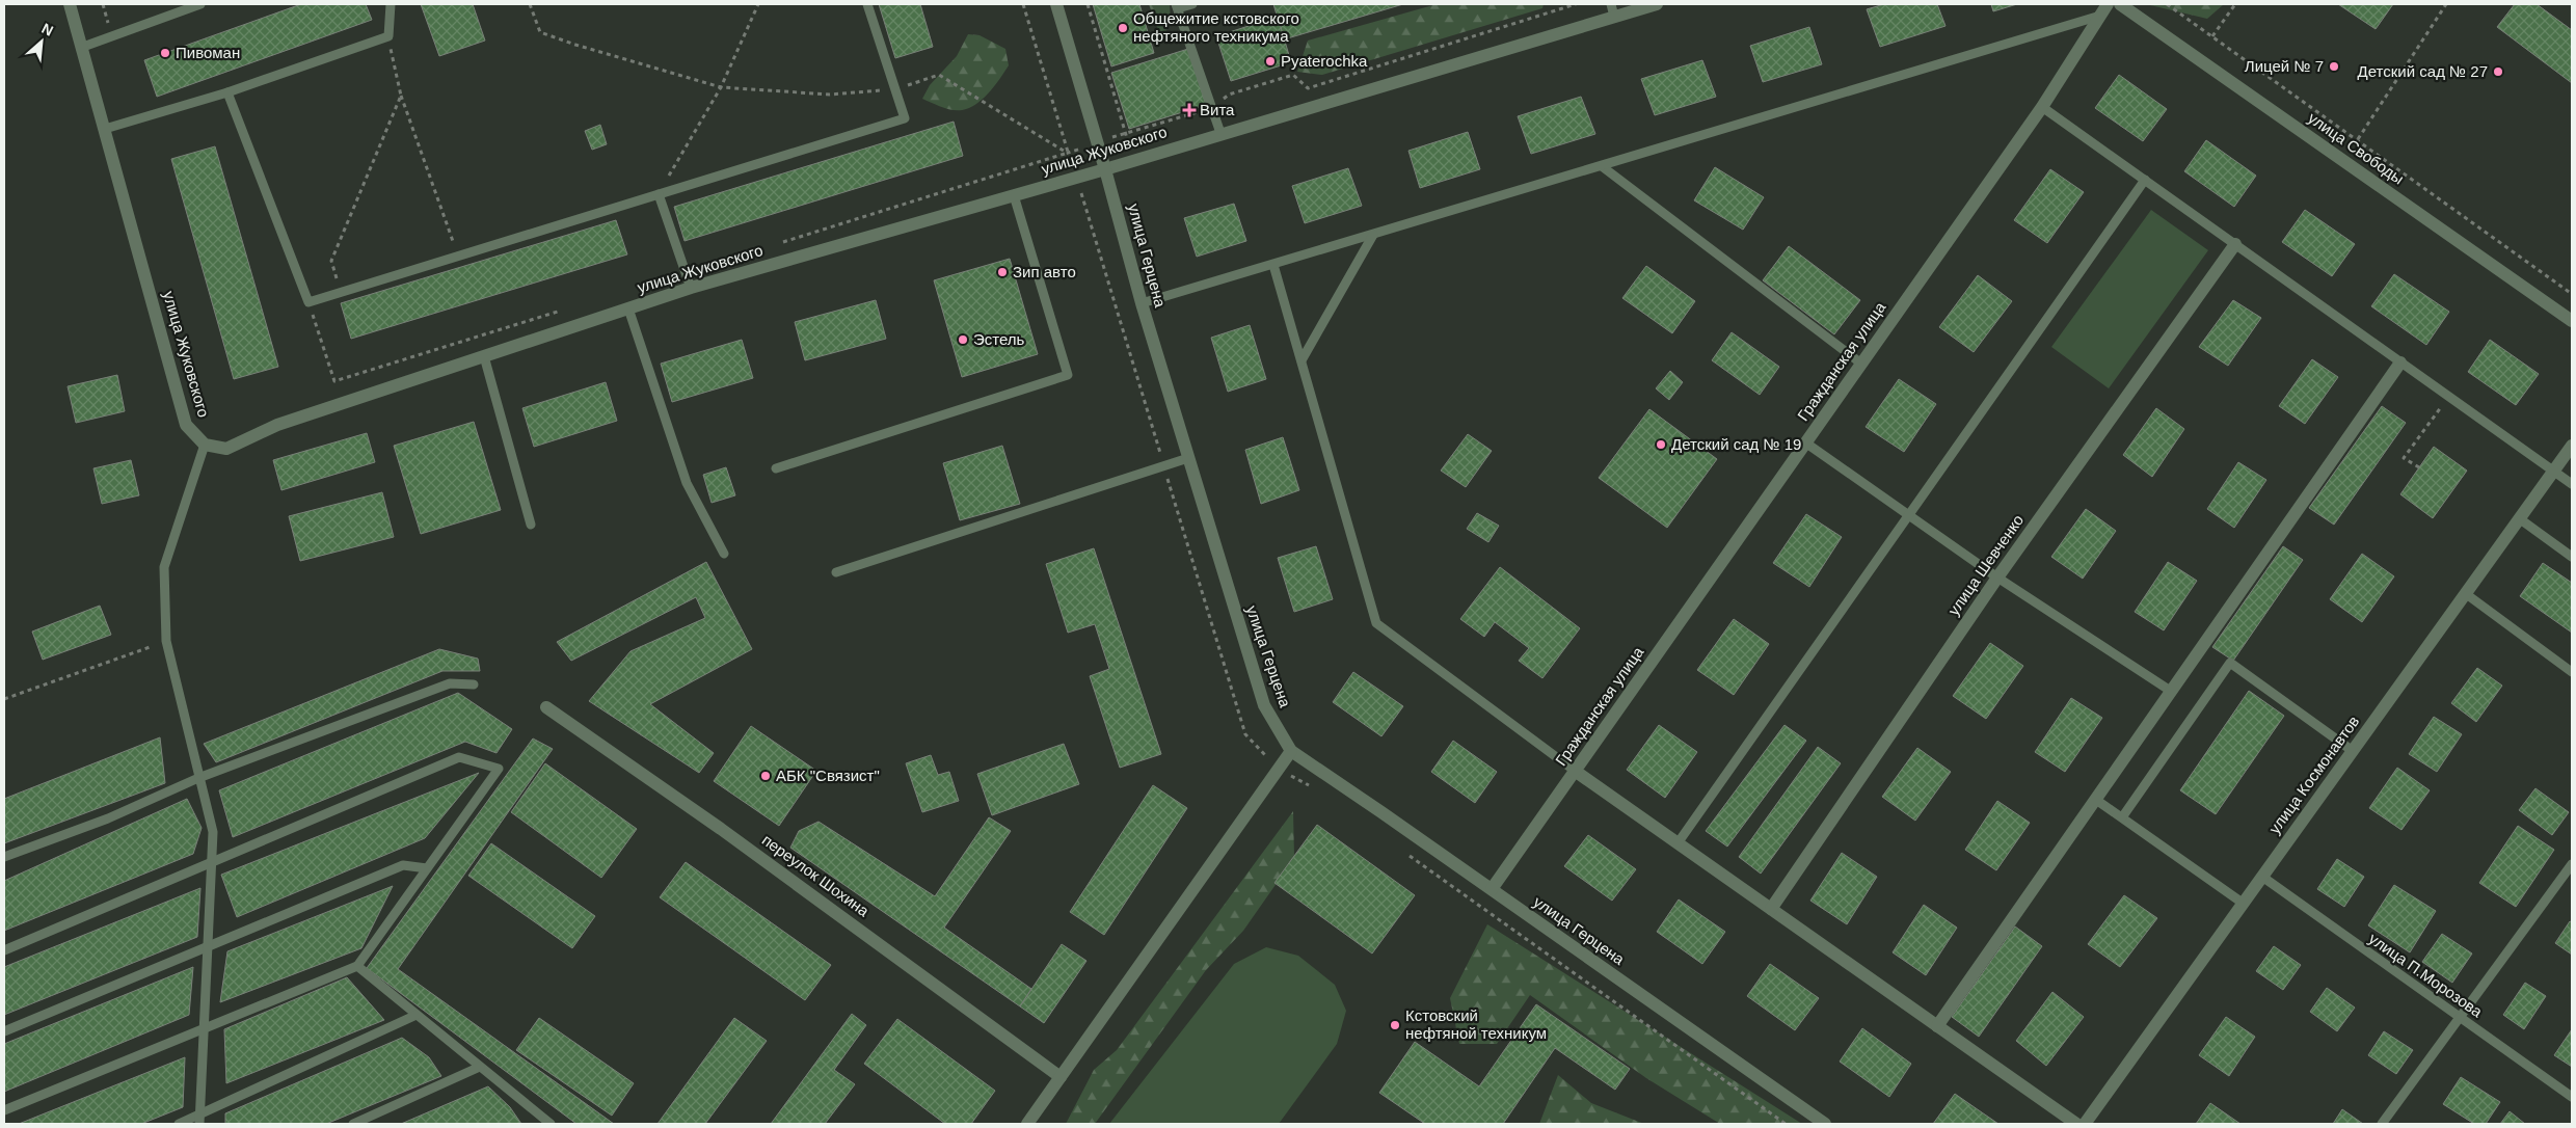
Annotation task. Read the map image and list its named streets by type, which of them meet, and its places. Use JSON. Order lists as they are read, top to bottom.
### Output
{
  "streets": {
    "street": [
      "улица Свободы",
      "улица Жуковского",
      "улица Герцена",
      "Гражданская улица",
      "улица Шевченко",
      "улица Космонавтов",
      "переулок Шохина"
    ],
    "lane": ["улица П.Морозова"]
  },
  "crossings": [
    ["улица Жуковского", "улица Герцена"],
    ["улица Герцена", "Гражданская улица"],
    ["улица Космонавтов", "улица П.Морозова"]
  ],
  "places": {
    "other": [
      "Общежитие кстовского нефтяного техникума",
      "Пивоман",
      "Pyaterochka",
      "Лицей № 7",
      "Детский сад № 27",
      "Зип авто",
      "Эстель",
      "Детский сад № 19",
      "АБК \"Связист\"",
      "Кстовский нефтяной техникум"
    ],
    "health": ["Вита"]
  },
  "north": "top right"
}
